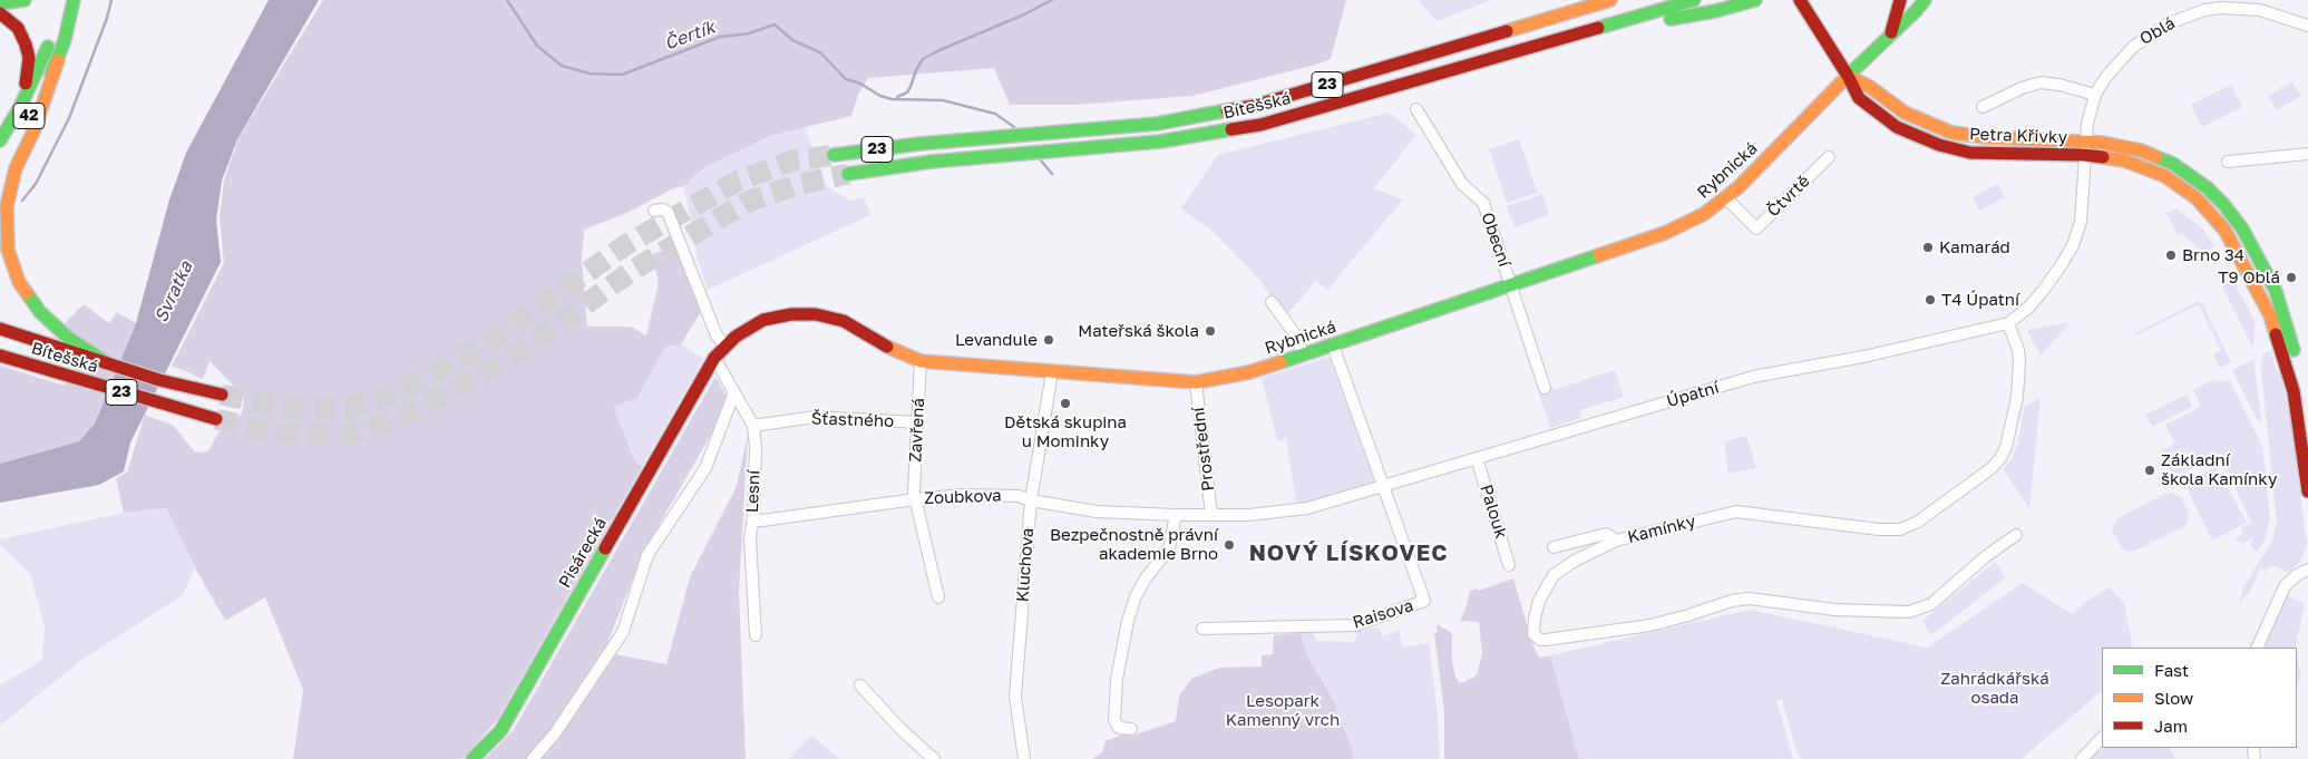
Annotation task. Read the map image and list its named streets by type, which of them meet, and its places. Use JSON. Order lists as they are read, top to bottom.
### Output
{
  "streets": {
    "main road": [
      "23",
      "Bítešská",
      "42",
      "Petra Křivky",
      "Rybnická",
      "Pisárecká"
    ],
    "street": [
      "Oblá",
      "Čtvrtě",
      "Obecní",
      "Úpatní",
      "Šťastného",
      "Zavřená",
      "Prostřední",
      "Lesní",
      "Zoubkova",
      "Palouk",
      "Kamínky",
      "Kluchova",
      "Raisova"
    ]
  },
  "crossings": [
    ["Oblá", "Petra Křivky"],
    ["Petra Křivky", "Rybnická"],
    ["Rybnická", "Čtvrtě"],
    ["Rybnická", "Obecní"],
    ["Rybnická", "Zavřená"],
    ["Rybnická", "Prostřední"],
    ["Rybnická", "Lesní"],
    ["Rybnická", "Pisárecká"],
    ["Rybnická", "Kluchova"],
    ["Rybnická", "Raisova"],
    ["Úpatní", "Zoubkova"],
    ["Úpatní", "Palouk"],
    ["Úpatní", "Kamínky"],
    ["Úpatní", "Raisova"],
    ["Šťastného", "Zavřená"],
    ["Šťastného", "Lesní"],
    ["Zavřená", "Zoubkova"],
    ["Prostřední", "Zoubkova"],
    ["Lesní", "Zoubkova"],
    ["Lesní", "Pisárecká"],
    ["Zoubkova", "Kluchova"],
    ["Zoubkova", "Raisova"]
  ],
  "districts": ["NOVÝ LÍSKOVEC"],
  "water": ["Čertík", "Svratka"],
  "parks": ["Zahrádkářská osada", "Lesopark Kamenný vrch"],
  "places": [
    "Kamarád",
    "Brno 34",
    "T9 Oblá",
    "T4 Úpatní",
    "Mateřská škola",
    "Levandule",
    "Dětská skupina u Mominky",
    "Základní škola Kamínky",
    "Bezpečnostně právní akademie Brno"
  ],
  "legend": ["Fast", "Slow", "Jam"]
}
